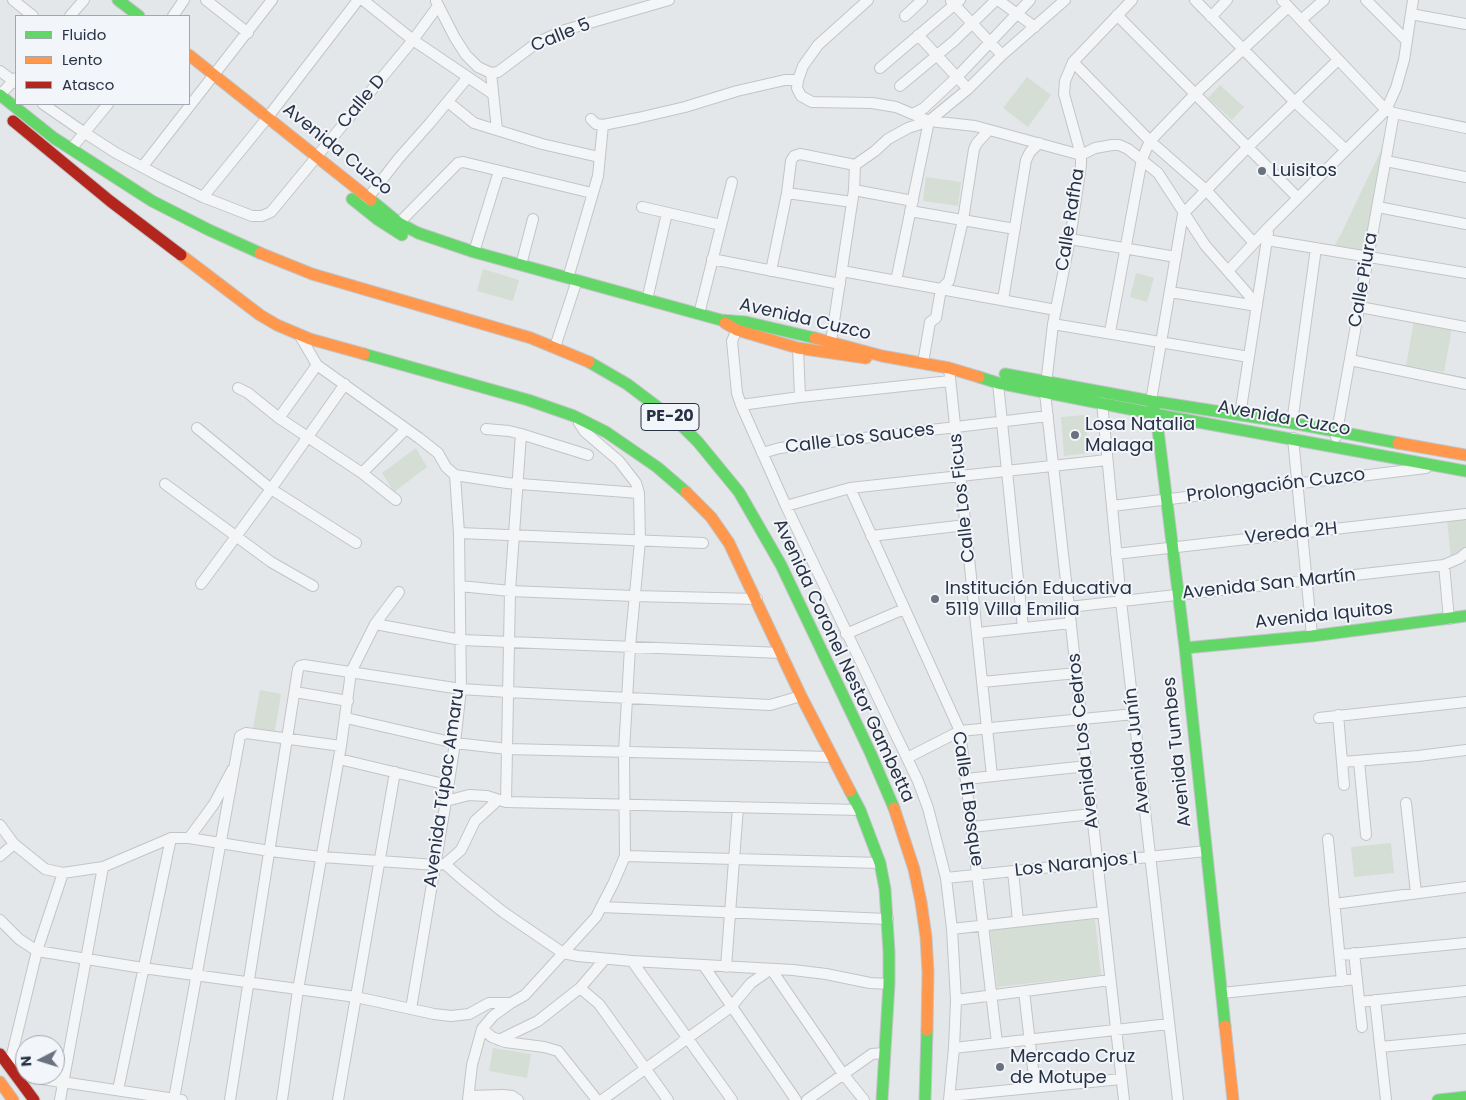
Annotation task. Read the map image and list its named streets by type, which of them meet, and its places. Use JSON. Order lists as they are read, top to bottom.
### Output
{
  "streets": {
    "main road": [
      "Avenida Cuzco",
      "PE-20",
      "Avenida Iquitos",
      "Avenida Coronel Nestor Gambetta",
      "Avenida Tumbes"
    ],
    "street": [
      "Calle 5",
      "Calle D",
      "Calle Rafha",
      "Calle Piura",
      "Calle Los Sauces",
      "Prolongación Cuzco",
      "Calle Los Ficus",
      "Vereda 2H",
      "Avenida San Martín",
      "Avenida Los Cedros",
      "Avenida Junín",
      "Avenida Túpac Amaru",
      "Calle El Bosque",
      "Los Naranjos I"
    ]
  },
  "crossings": [
    ["Calle D", "Avenida Cuzco"],
    ["Avenida Cuzco", "Calle Rafha"],
    ["Avenida Cuzco", "Calle Piura"],
    ["Avenida Cuzco", "Prolongación Cuzco"],
    ["Avenida Cuzco", "Calle Los Ficus"],
    ["Avenida Cuzco", "Avenida Los Cedros"],
    ["Avenida Cuzco", "Avenida Junín"],
    ["Avenida Cuzco", "Avenida Tumbes"],
    ["Calle Rafha", "Avenida Los Cedros"],
    ["Calle Los Sauces", "Calle Los Ficus"],
    ["Calle Los Sauces", "Avenida Los Cedros"],
    ["Prolongación Cuzco", "Avenida Junín"],
    ["Prolongación Cuzco", "Avenida Tumbes"],
    ["Vereda 2H", "Avenida Junín"],
    ["Vereda 2H", "Avenida Tumbes"],
    ["Avenida San Martín", "Avenida Los Cedros"],
    ["Avenida San Martín", "Avenida Junín"],
    ["Avenida San Martín", "Avenida Tumbes"],
    ["Avenida Iquitos", "Avenida Tumbes"],
    ["Avenida Los Cedros", "Los Naranjos I"],
    ["Avenida Junín", "Los Naranjos I"],
    ["Avenida Tumbes", "Los Naranjos I"],
    ["Calle El Bosque", "Los Naranjos I"]
  ],
  "places": [
    "Luisitos",
    "Losa Natalia Malaga",
    "Institución Educativa 5119 Villa Emilia",
    "Mercado Cruz de Motupe"
  ],
  "legend": ["Fluido", "Lento", "Atasco"],
  "north": "left"
}
